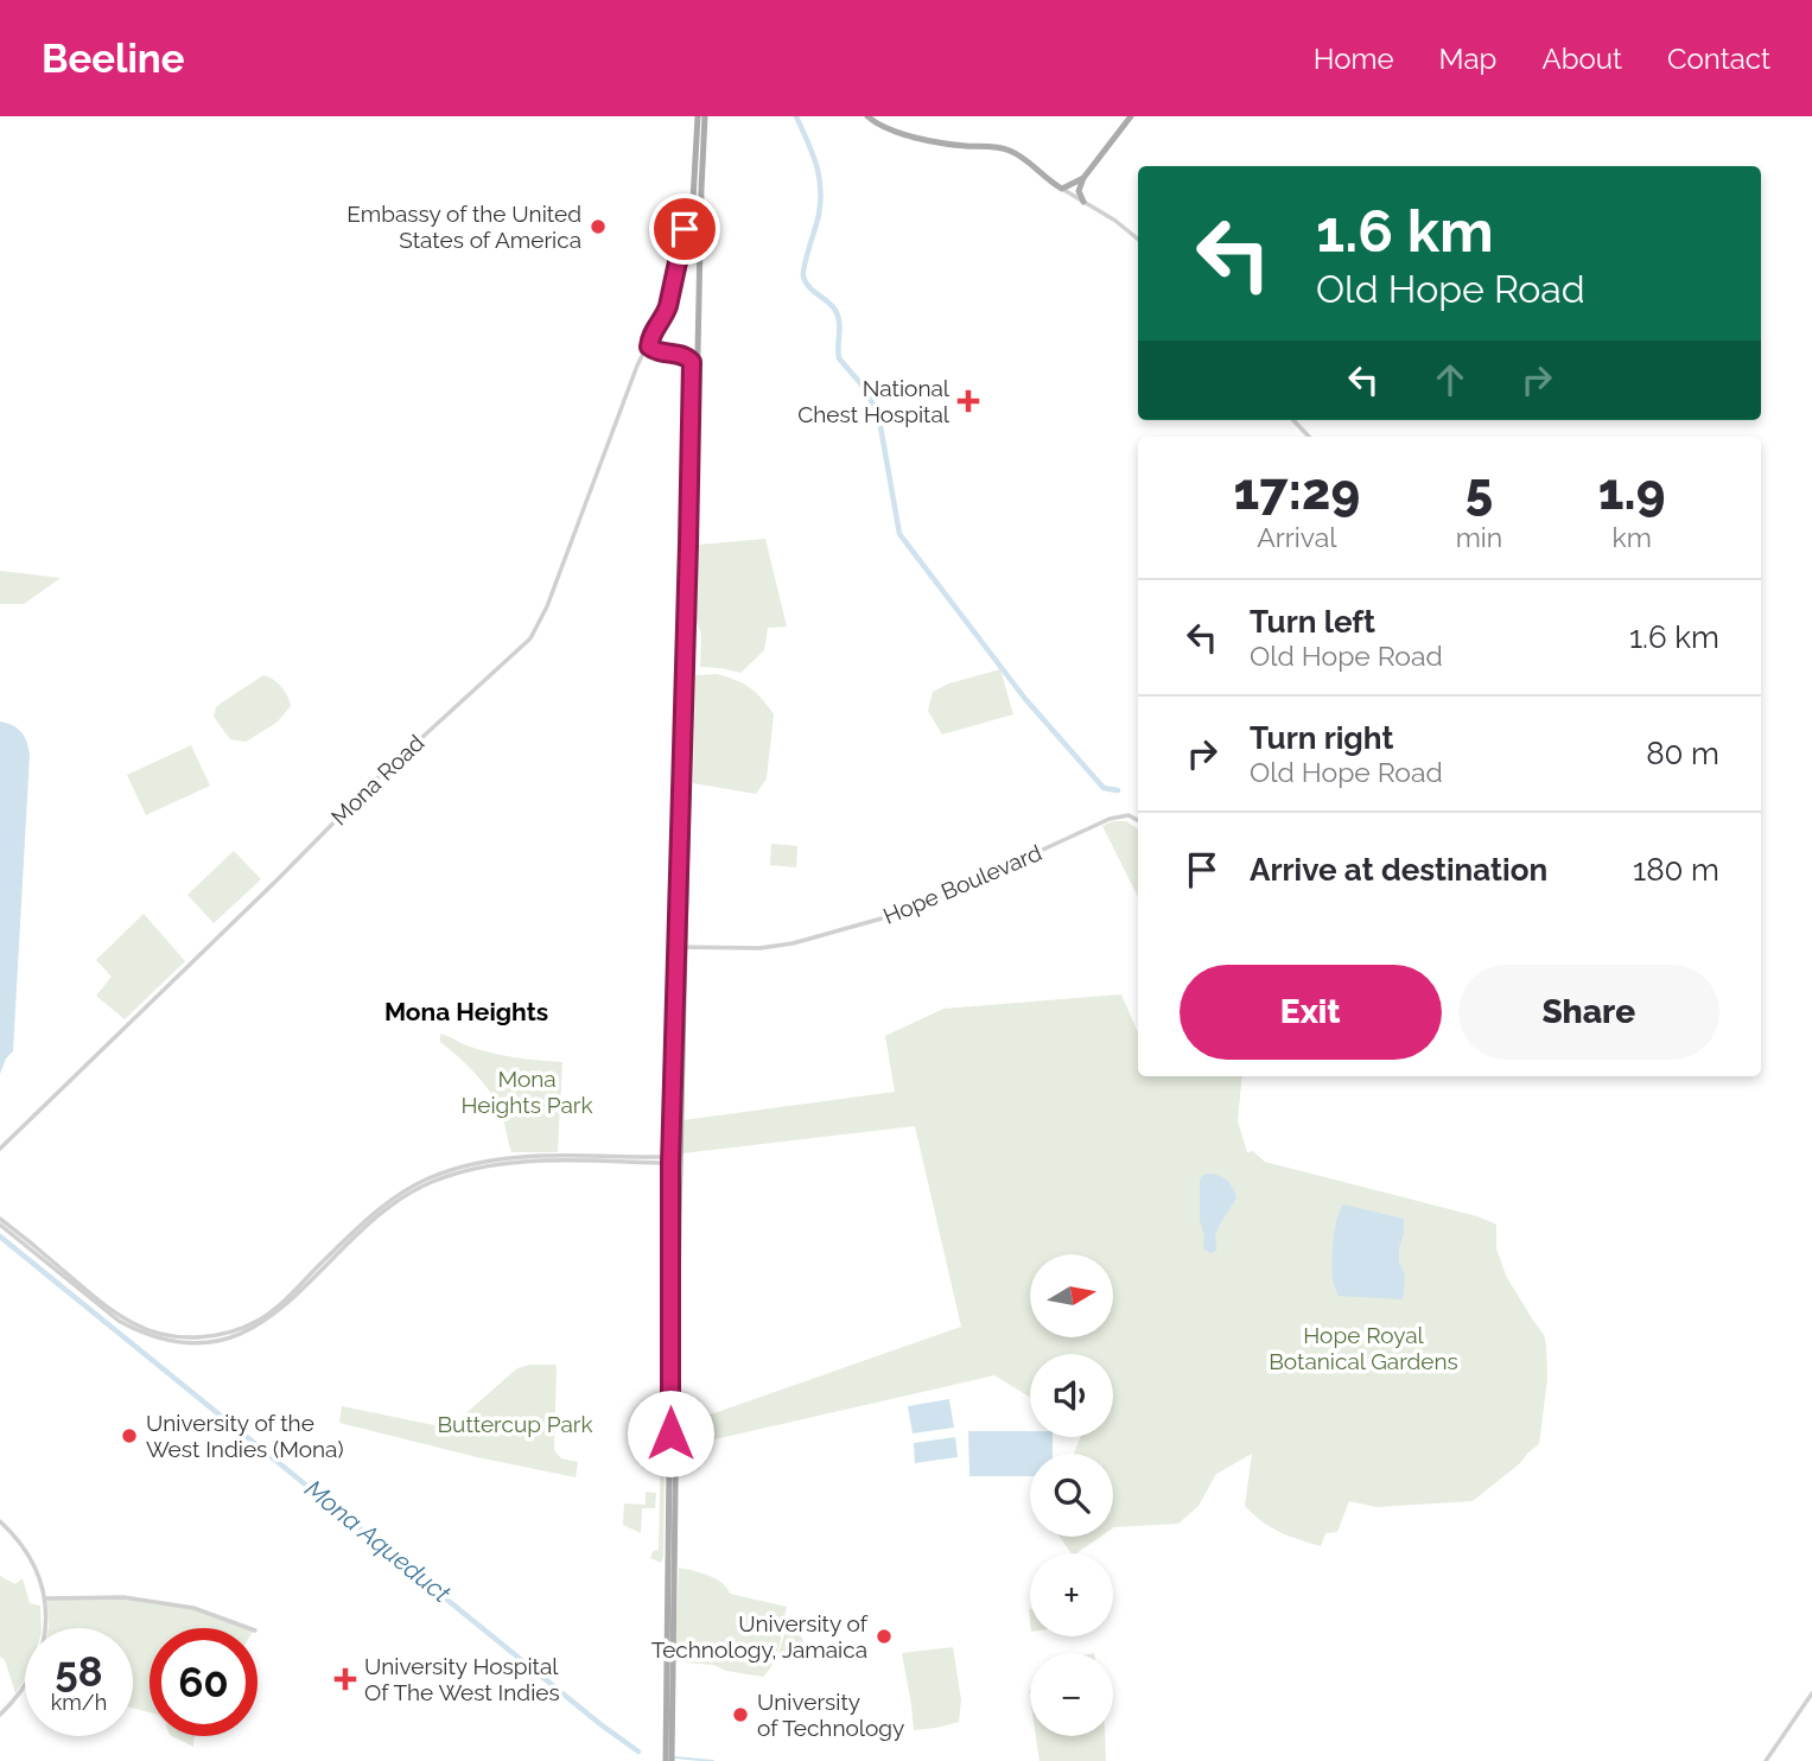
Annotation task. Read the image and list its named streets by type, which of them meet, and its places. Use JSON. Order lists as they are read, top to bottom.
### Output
{
  "streets": {
    "street": ["Mona Road", "Hope Boulevard"]
  },
  "districts": ["Mona Heights"],
  "water": ["Mona Aqueduct"],
  "parks": ["Mona Heights Park", "Hope Royal Botanical Gardens", "Buttercup Park"],
  "places": {
    "other": [
      "Embassy of the United States of America",
      "University of the West Indies (Mona)",
      "University of Technology, Jamaica",
      "University of Technology"
    ],
    "health": ["National Chest Hospital", "University Hospital Of The West Indies"]
  },
  "north": "right",
  "page": {
    "header": "Beeline",
    "nav": [
      "Home",
      "Map",
      "About",
      "Contact"
    ],
    "turn": ["1.6 km", "Old Hope Road"],
    "eta": [
      "17:29",
      "Arrival",
      "5",
      "min",
      "1.9",
      "km"
    ],
    "list": [
      {
        "name": "Turn left",
        "note": "Old Hope Road",
        "value": "1.6 km"
      },
      {
        "name": "Turn right",
        "note": "Old Hope Road",
        "value": "80 m"
      },
      {
        "name": "Arrive at destination",
        "value": "180 m"
      }
    ],
    "buttons": ["Exit", "Share"],
    "map_buttons": ["+", "−"],
    "speed": "58 km/h",
    "limit": "60"
  }
}
